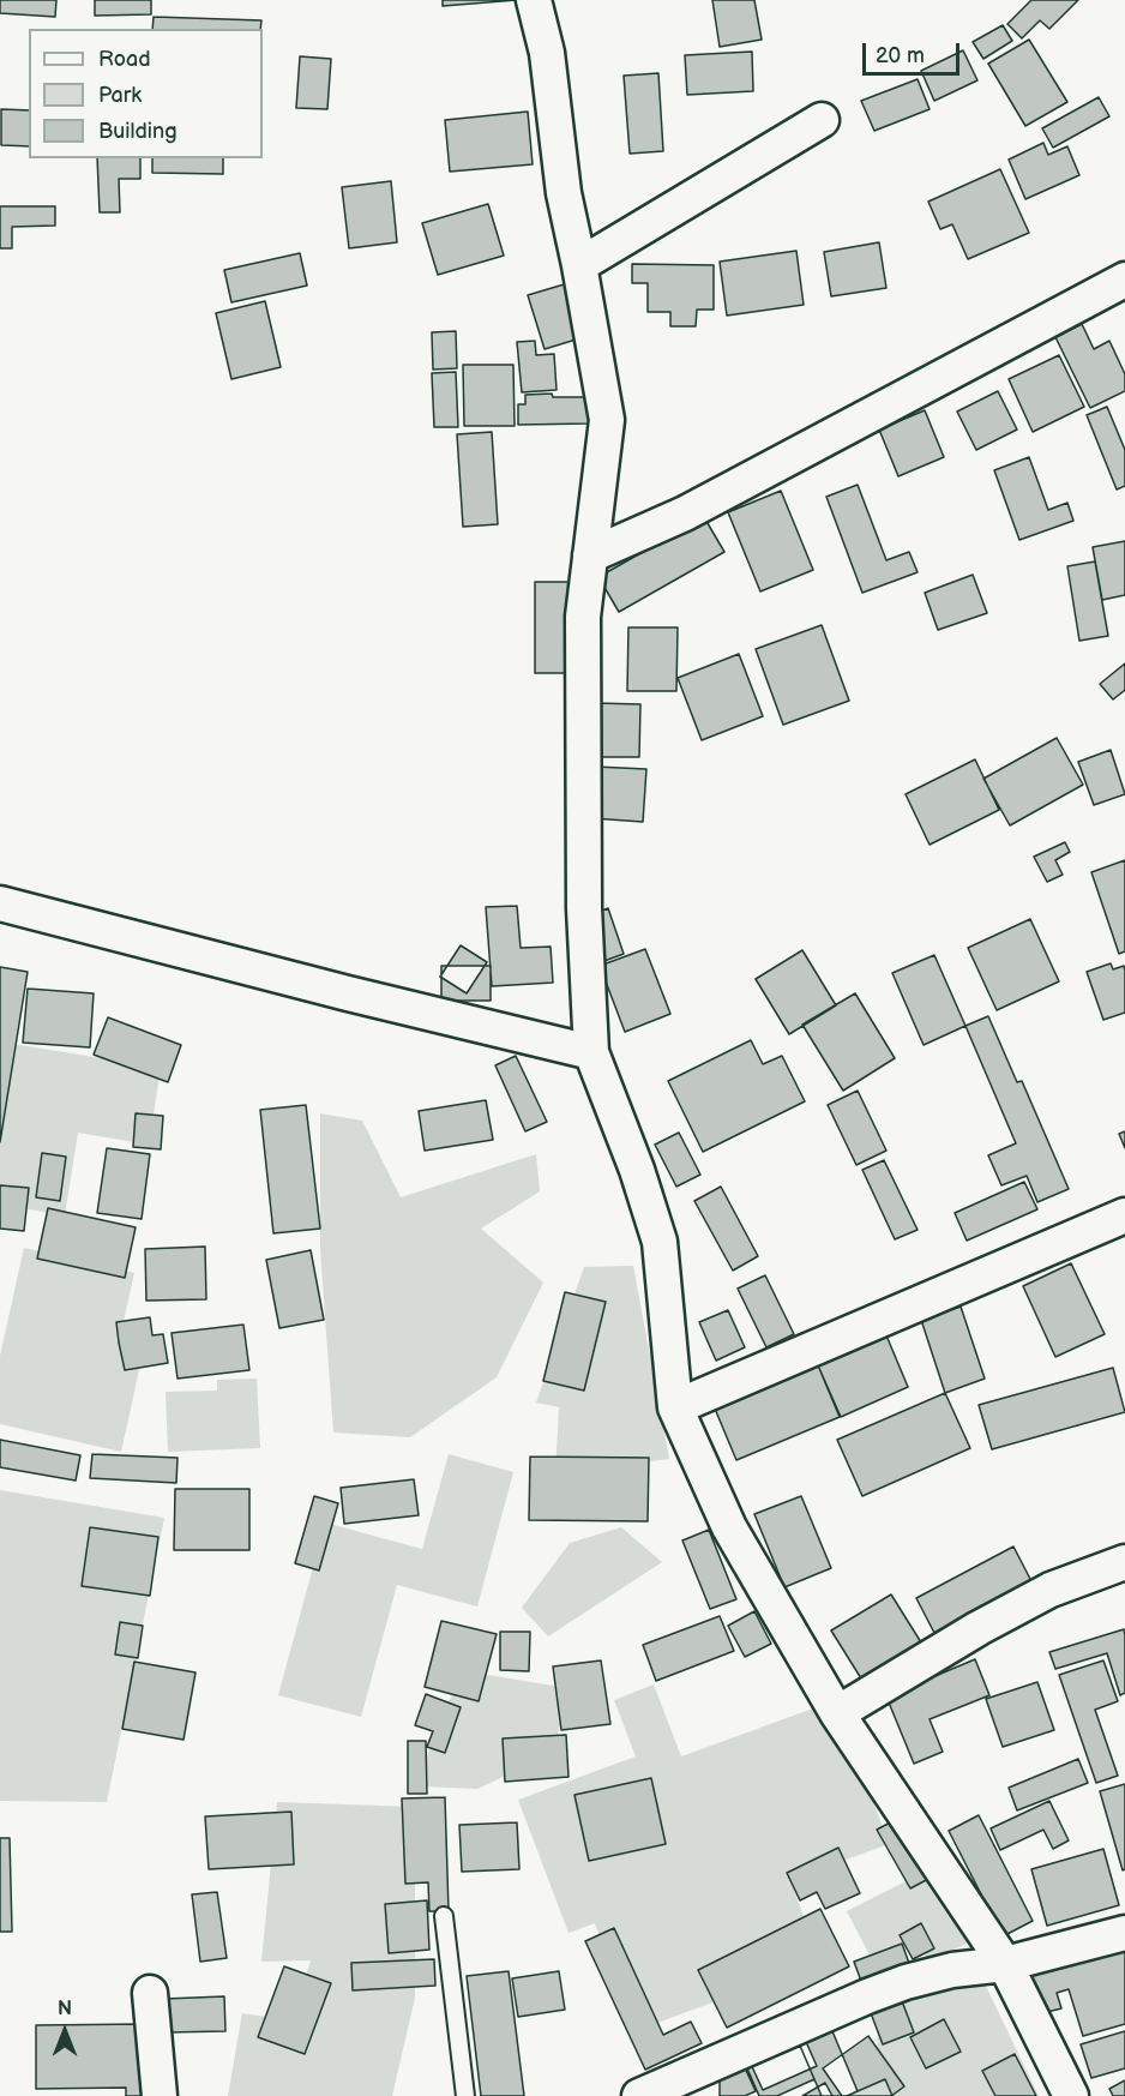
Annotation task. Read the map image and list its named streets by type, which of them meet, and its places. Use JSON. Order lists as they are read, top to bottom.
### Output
{
  "legend": ["Road", "Park", "Building"],
  "scale_bar": "20 m",
  "north": "top"
}
